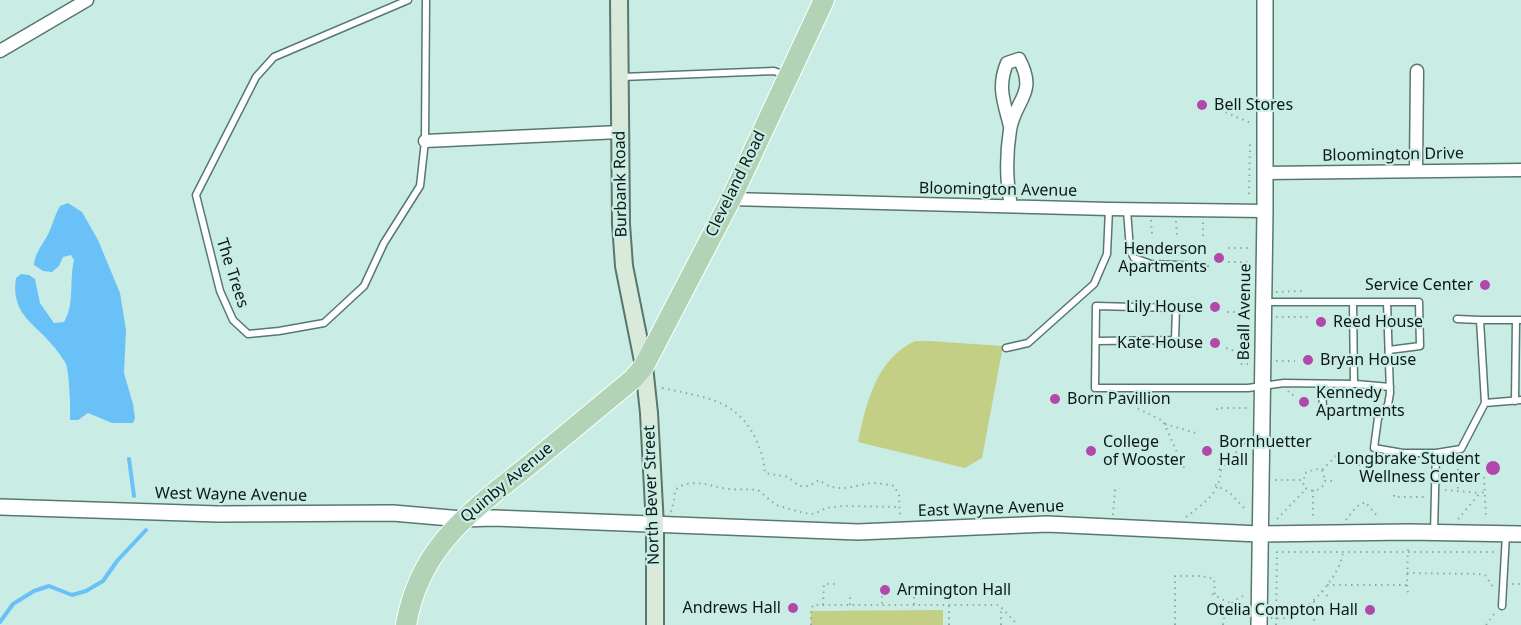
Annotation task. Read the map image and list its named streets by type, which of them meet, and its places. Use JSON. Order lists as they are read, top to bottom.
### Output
{
  "streets": {
    "main road": [
      "Burbank Road",
      "Cleveland Road",
      "Quinby Avenue",
      "North Bever Street"
    ],
    "street": [
      "Bloomington Drive",
      "Bloomington Avenue",
      "Beall Avenue",
      "West Wayne Avenue",
      "East Wayne Avenue"
    ],
    "lane": ["The Trees"]
  },
  "crossings": [
    ["Bloomington Drive", "Beall Avenue"],
    ["Burbank Road", "Cleveland Road"],
    ["Burbank Road", "Quinby Avenue"],
    ["Burbank Road", "North Bever Street"],
    ["Cleveland Road", "Bloomington Avenue"],
    ["Cleveland Road", "Quinby Avenue"],
    ["Cleveland Road", "North Bever Street"],
    ["Bloomington Avenue", "Beall Avenue"],
    ["Beall Avenue", "East Wayne Avenue"],
    ["Quinby Avenue", "West Wayne Avenue"],
    ["Quinby Avenue", "North Bever Street"],
    ["Quinby Avenue", "East Wayne Avenue"],
    ["West Wayne Avenue", "East Wayne Avenue"],
    ["North Bever Street", "East Wayne Avenue"]
  ],
  "places": [
    "Bell Stores",
    "Henderson Apartments",
    "Service Center",
    "Lily House",
    "Reed House",
    "Kate House",
    "Bryan House",
    "Born Pavillion",
    "Kennedy Apartments",
    "College of Wooster",
    "Bornhuetter Hall",
    "Longbrake Student Wellness Center",
    "Armington Hall",
    "Andrews Hall",
    "Otelia Compton Hall"
  ]
}
